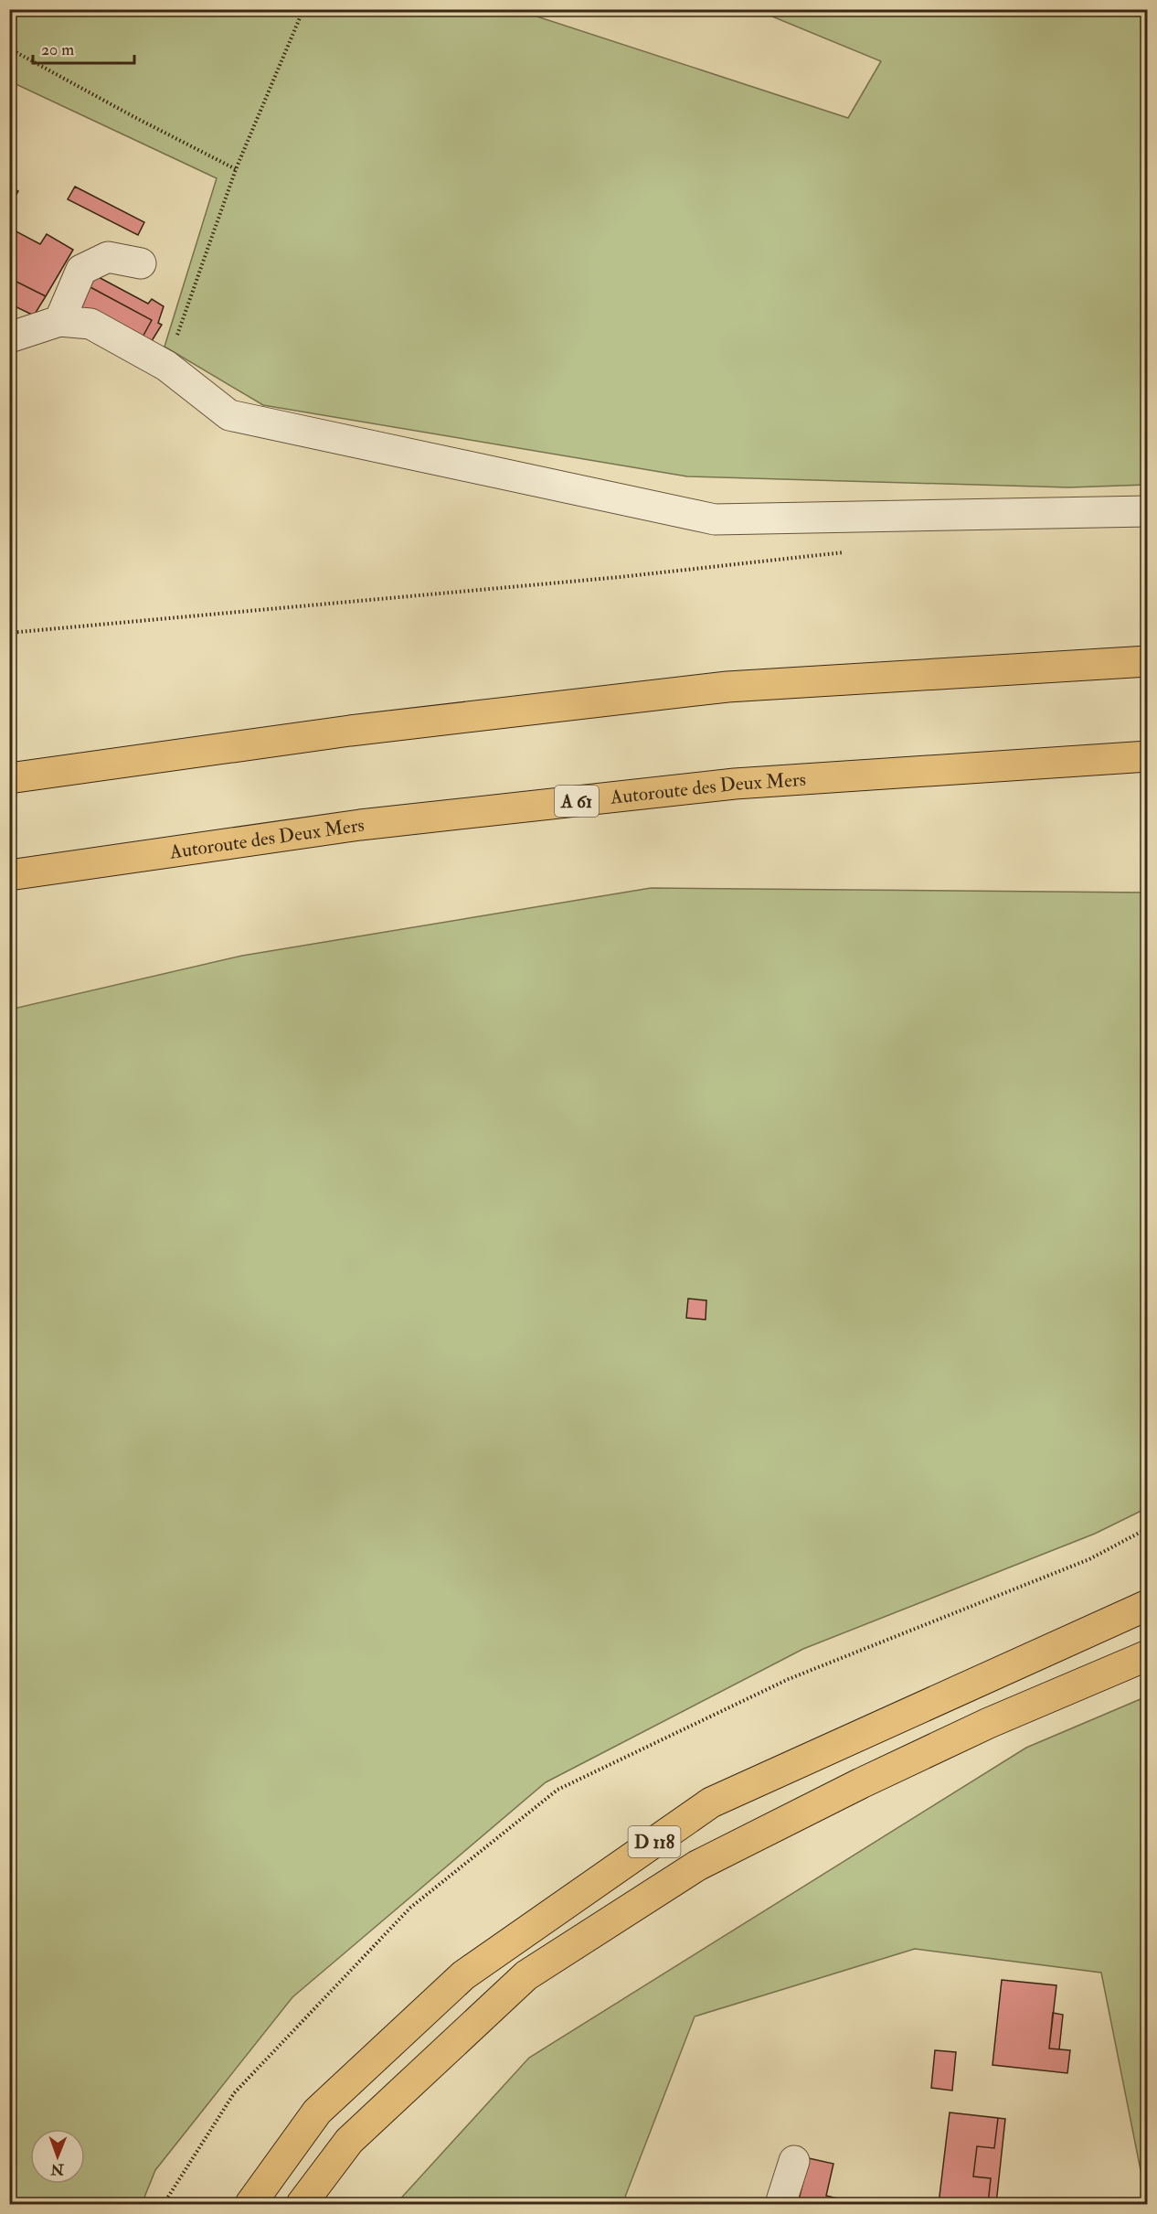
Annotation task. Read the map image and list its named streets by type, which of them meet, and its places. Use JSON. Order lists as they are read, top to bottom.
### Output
{
  "streets": {
    "main road": ["Autoroute des Deux Mers", "A 61", "D 118"]
  },
  "scale_bar": "20 m",
  "north": "bottom"
}
